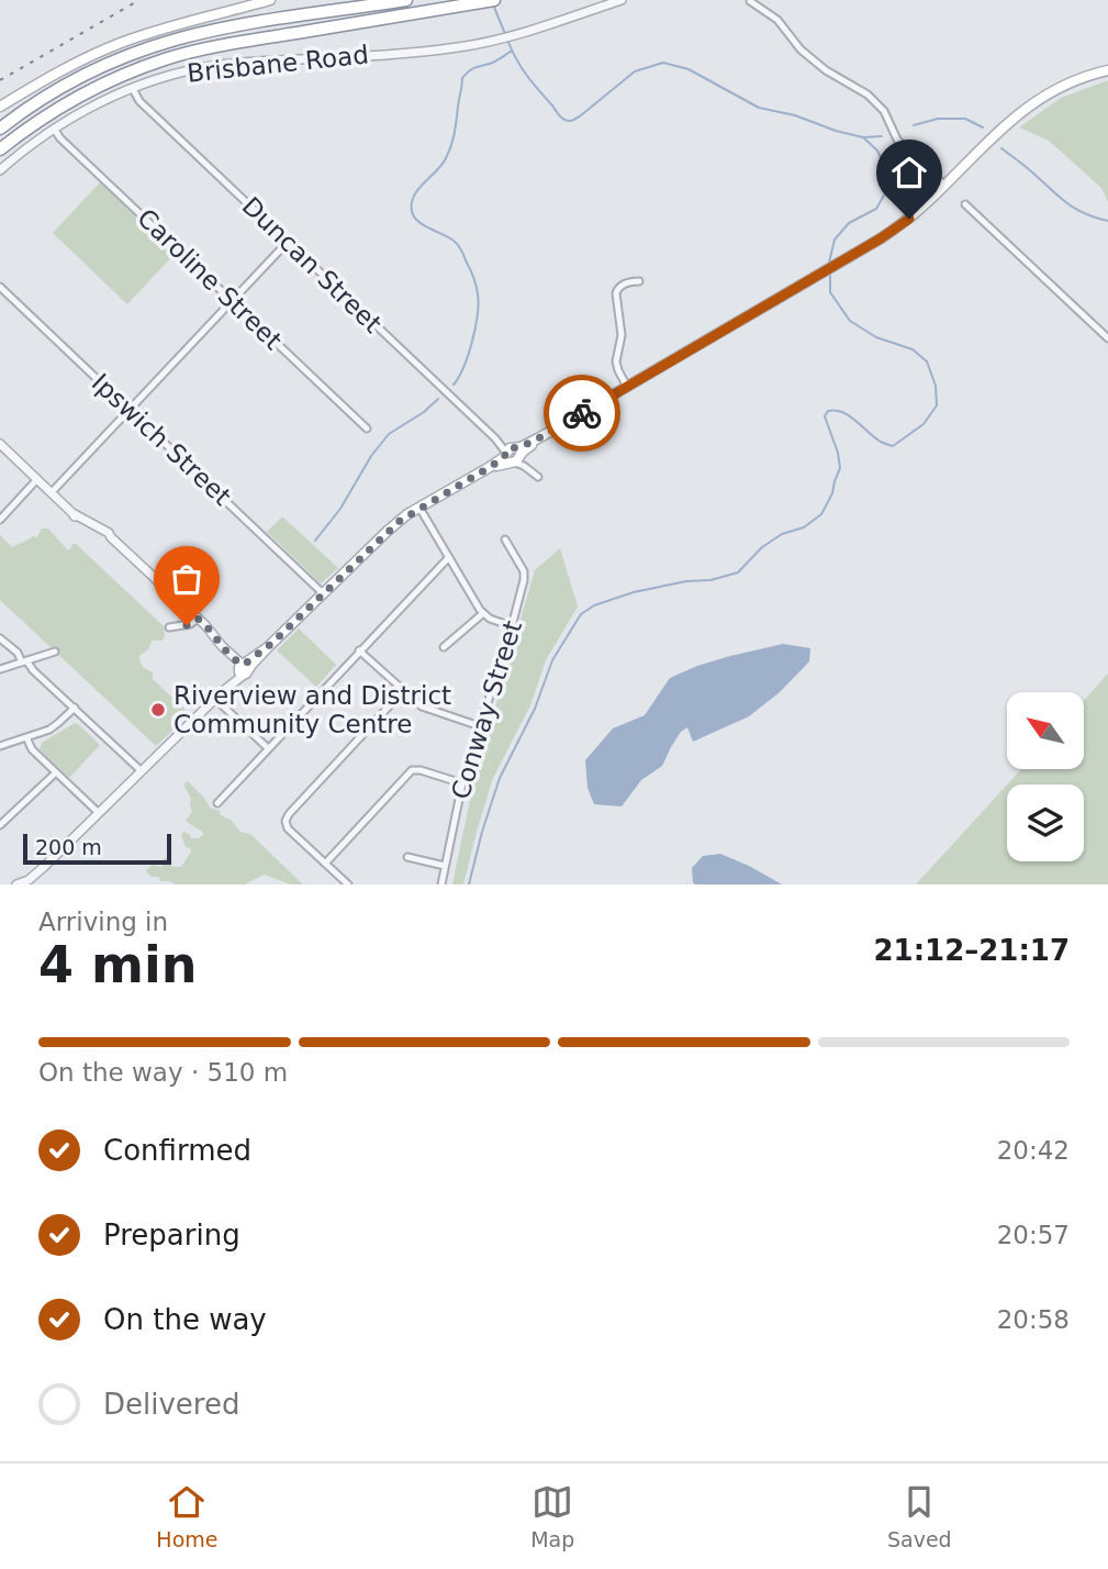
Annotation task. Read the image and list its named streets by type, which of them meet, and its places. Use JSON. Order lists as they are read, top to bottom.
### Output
{
  "streets": {
    "street": [
      "Brisbane Road",
      "Duncan Street",
      "Caroline Street",
      "Ipswich Street",
      "Conway Street"
    ]
  },
  "crossings": [
    ["Brisbane Road", "Duncan Street"],
    ["Brisbane Road", "Caroline Street"]
  ],
  "places": ["Riverview and District Community Centre"],
  "scale_bar": "200 m",
  "north": "top left",
  "page": {
    "scale": "200 m",
    "heading": ["4 min", "Arriving in", "21:12–21:17"],
    "bar": "On the way · 510 m",
    "list": [
      ["Confirmed", "20:42"],
      ["Preparing", "20:57"],
      ["On the way", "20:58"],
      "Delivered"
    ],
    "tabs": ["Home", "Map", "Saved"]
  }
}
